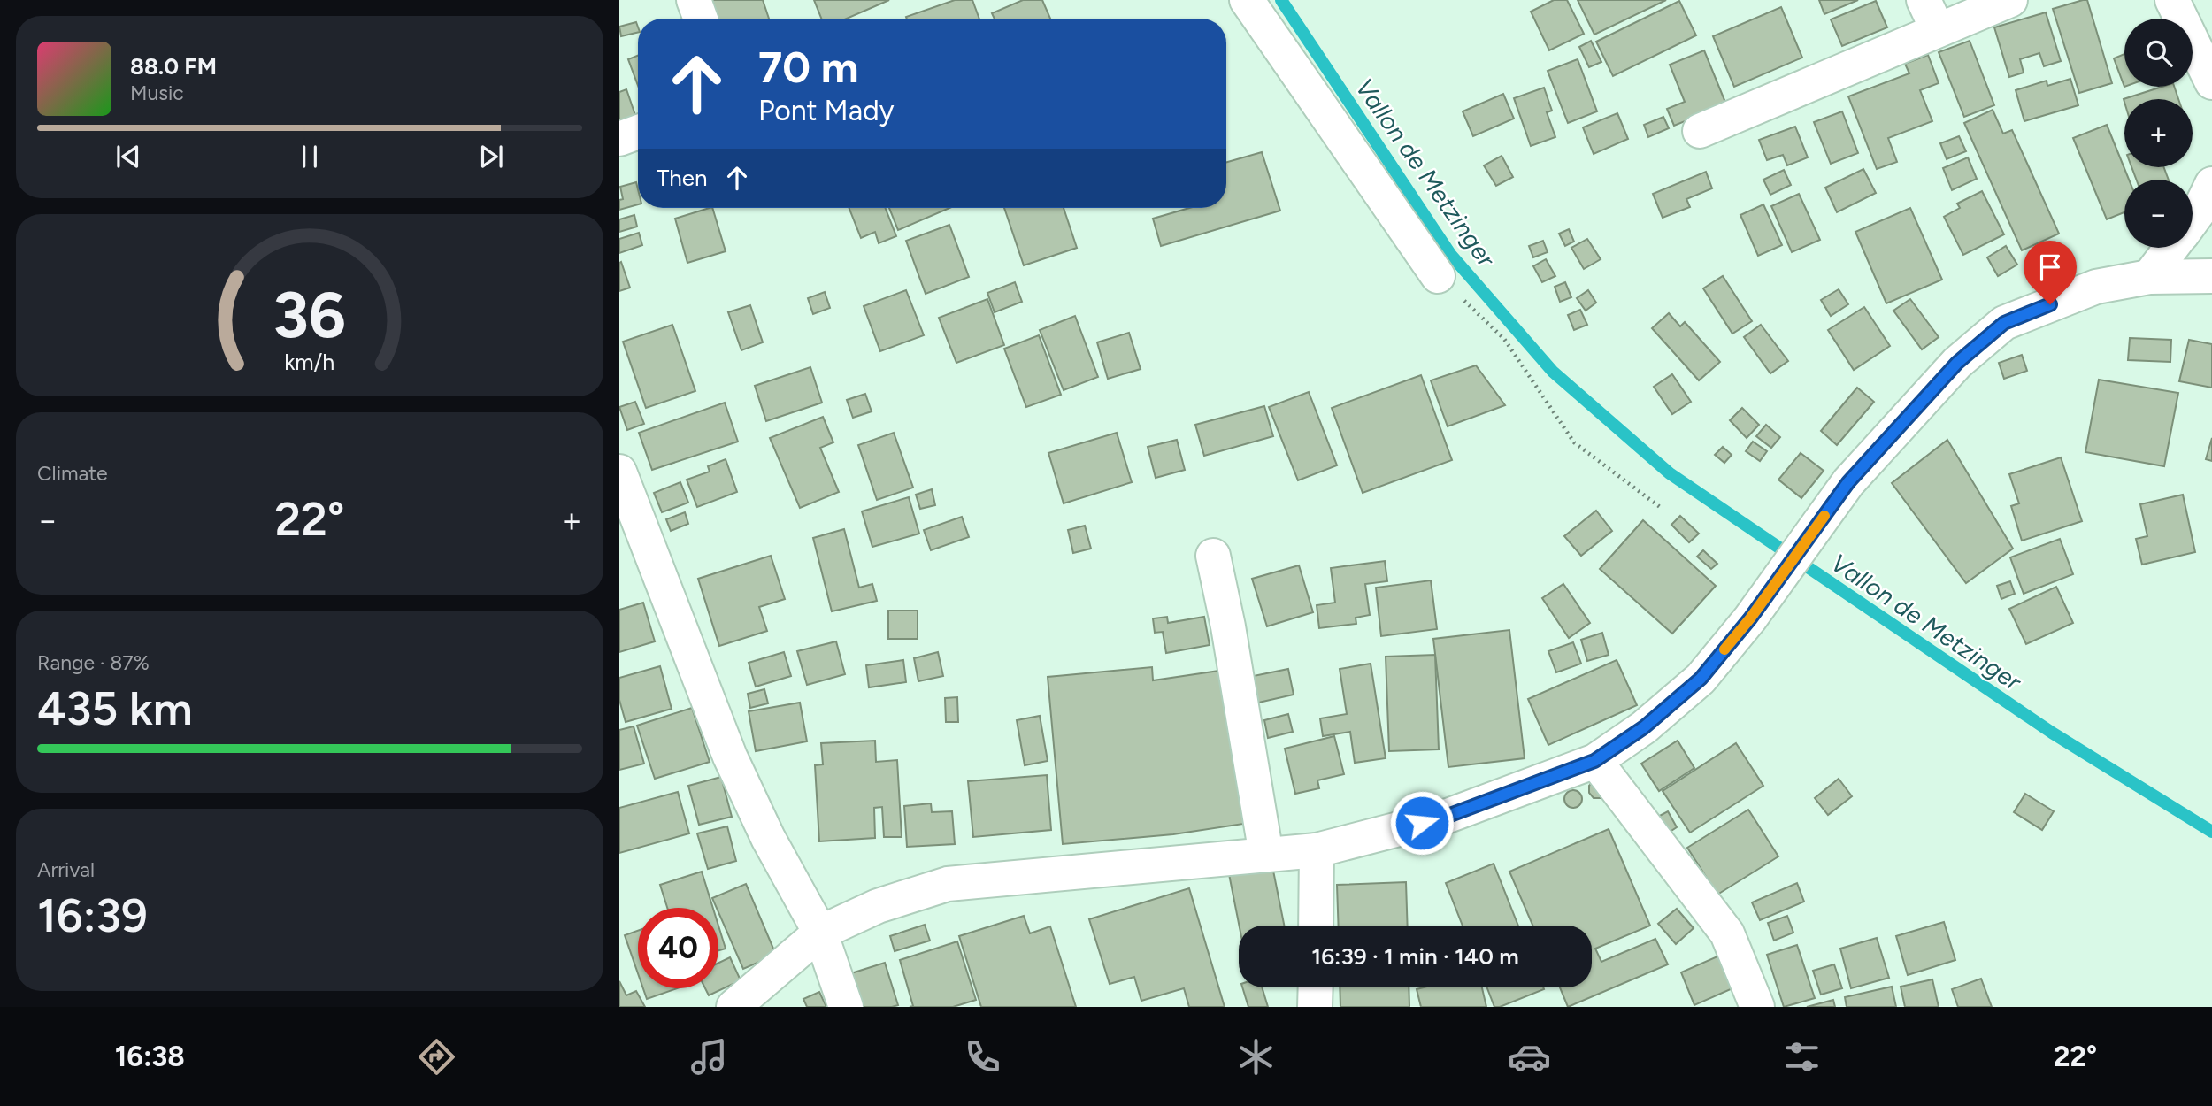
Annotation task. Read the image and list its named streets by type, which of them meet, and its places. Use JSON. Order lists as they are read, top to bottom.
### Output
{
  "water": ["Vallon de Metzinger"],
  "page": {
    "map_buttons": ["+", "−"],
    "turn": ["70 m", "Pont Mady"],
    "song": ["88.0 FM", "Music"],
    "then": "Then",
    "tile": [
      "Climate",
      ["Range · 87%", "435 km"],
      ["Arrival", "16:39"]
    ],
    "heat": ["−", "22°", "+"],
    "limit": "40",
    "trip": "16:39 · 1 min · 140 m",
    "tabs": ["16:38", "22°"],
    "gauge": ["36", "km/h"]
  }
}
